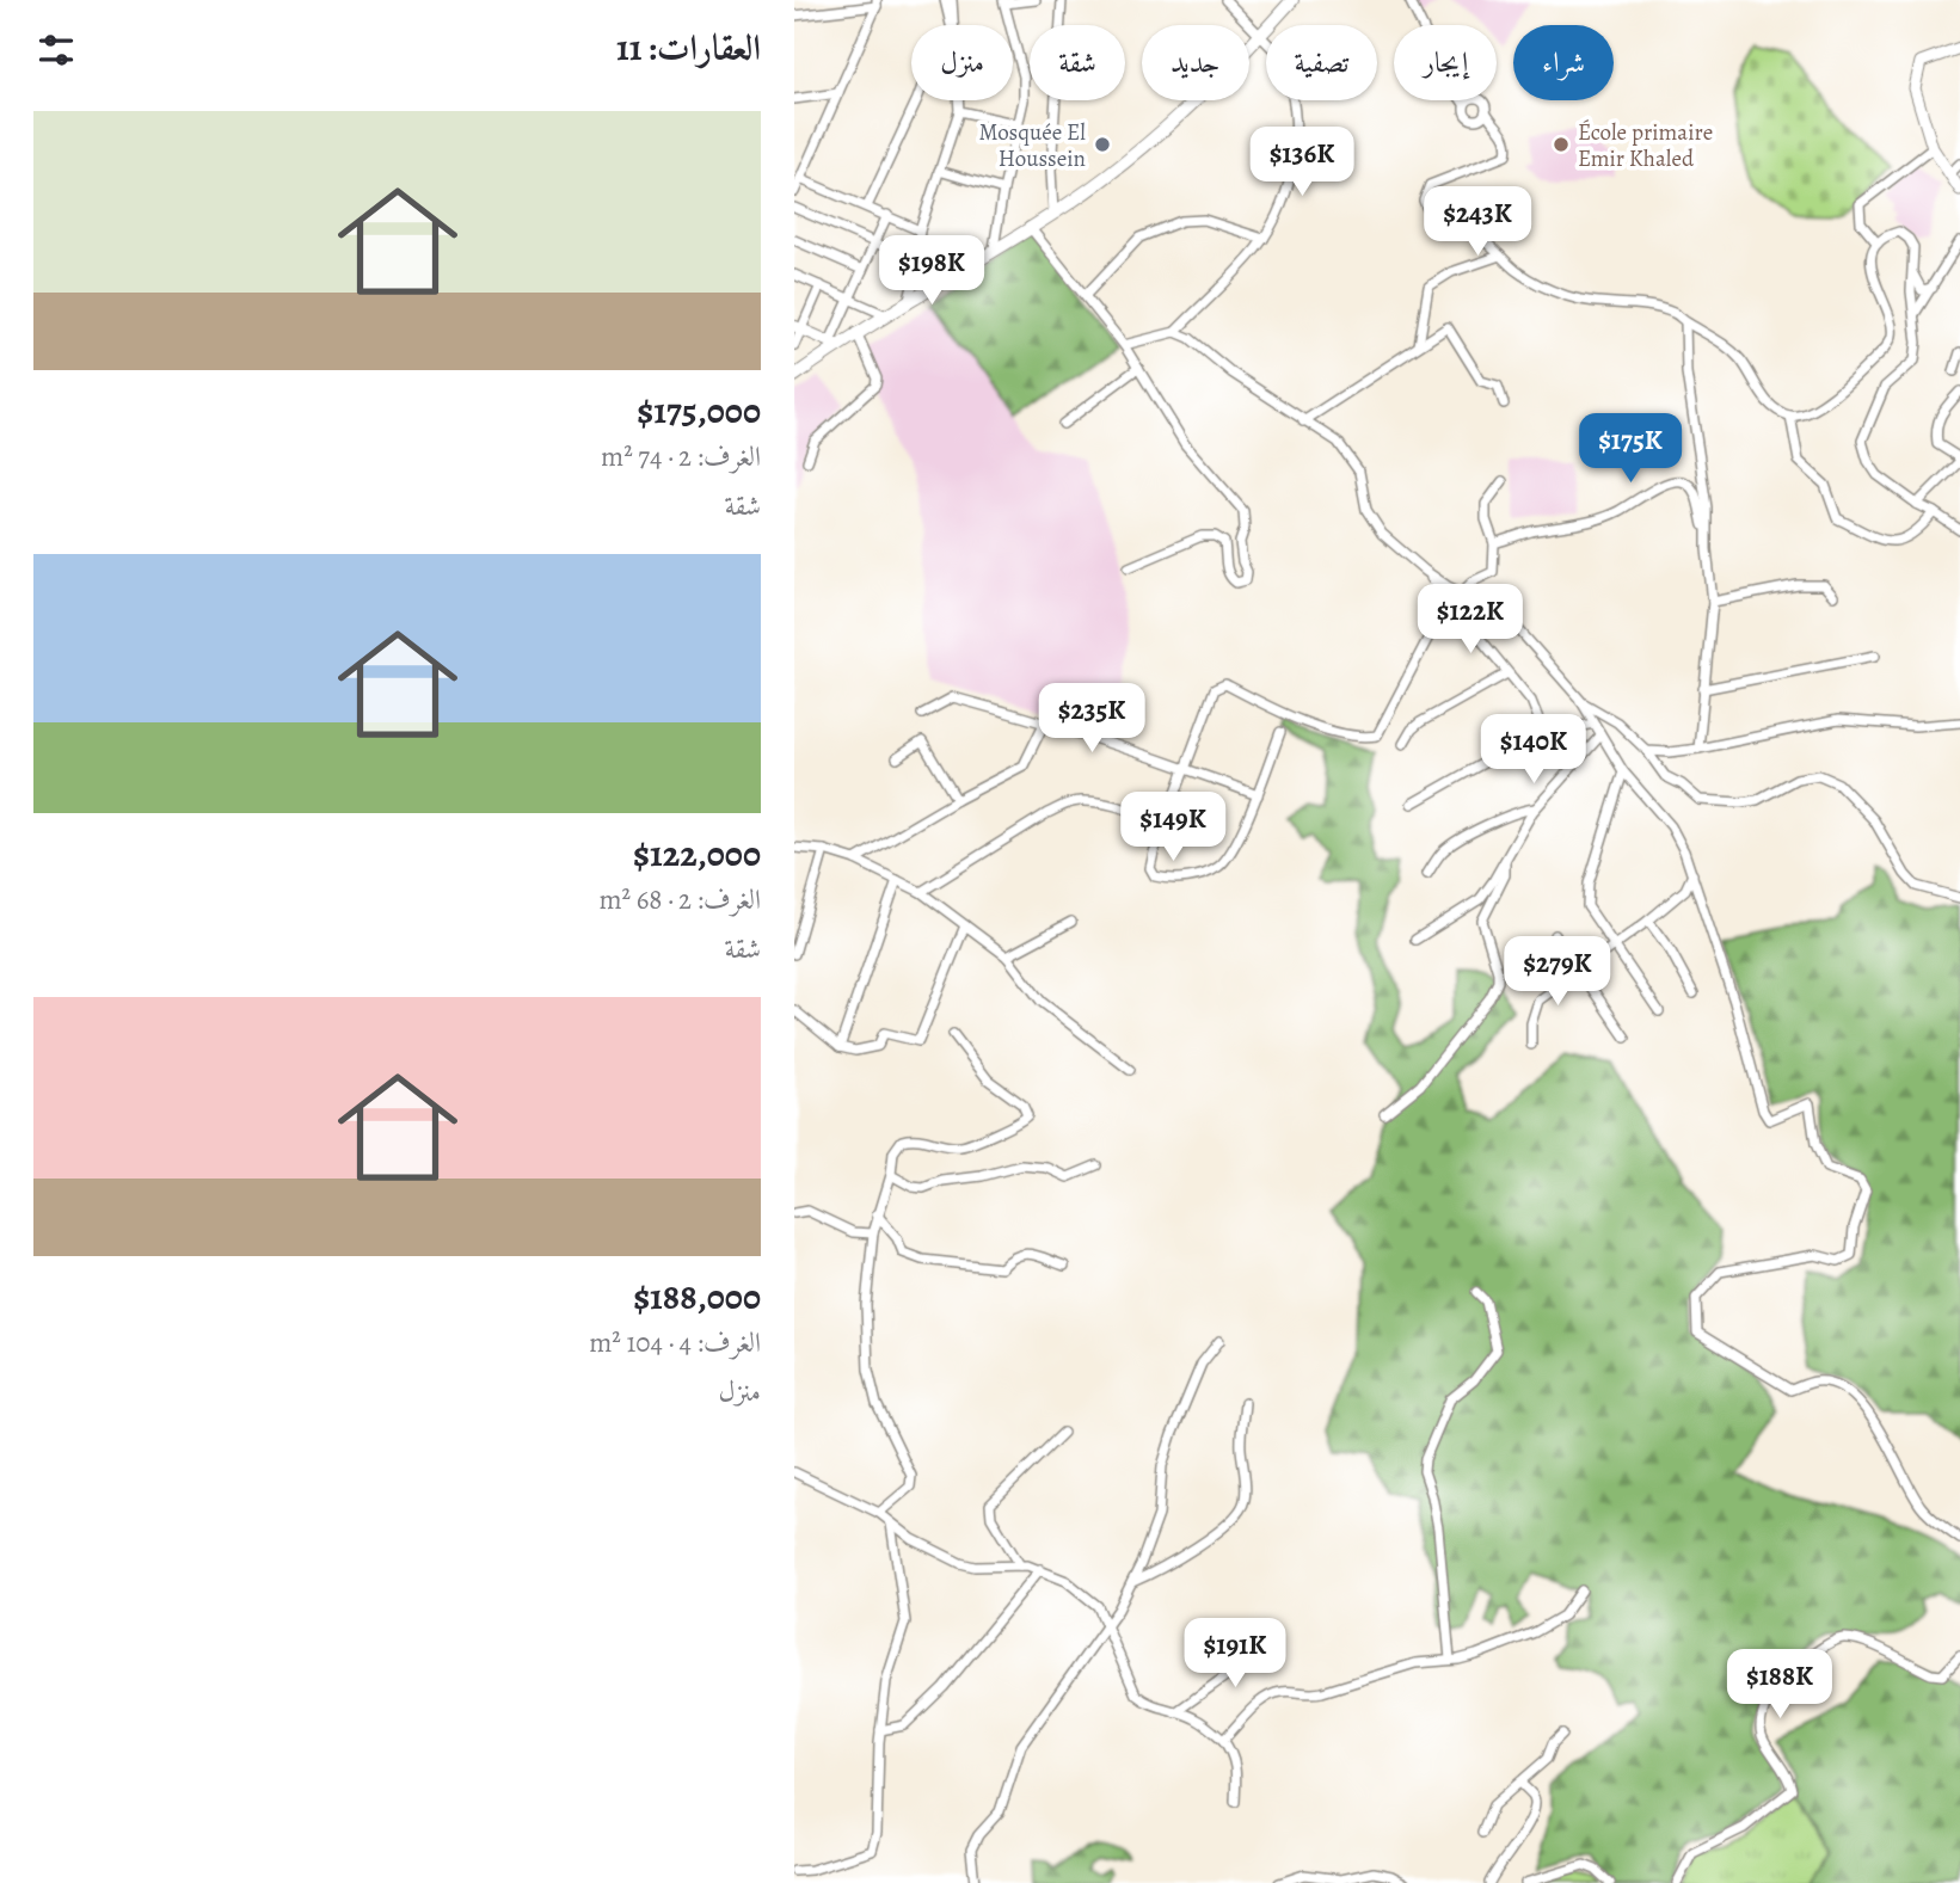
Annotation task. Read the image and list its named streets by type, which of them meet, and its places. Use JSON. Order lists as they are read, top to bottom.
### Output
{
  "places": ["Mosquée El Houssein", "École primaire Emir Khaled"],
  "page": {
    "heading": "العقارات: 11",
    "chip": [
      "شراء",
      "إيجار",
      "تصفية",
      "جديد",
      "شقة",
      "منزل"
    ],
    "list": [
      {
        "name": "$175,000",
        "note": "الغرف: 2 · 74 m² · شقة"
      },
      {
        "name": "$122,000",
        "note": "الغرف: 2 · 68 m² · شقة"
      },
      {
        "name": "$188,000",
        "note": "الغرف: 4 · 104 m² · منزل"
      }
    ],
    "price": [
      "$136K",
      "$243K",
      "$198K",
      "$175K",
      "$122K",
      "$235K",
      "$140K",
      "$149K",
      "$279K",
      "$191K",
      "$188K"
    ]
  }
}
